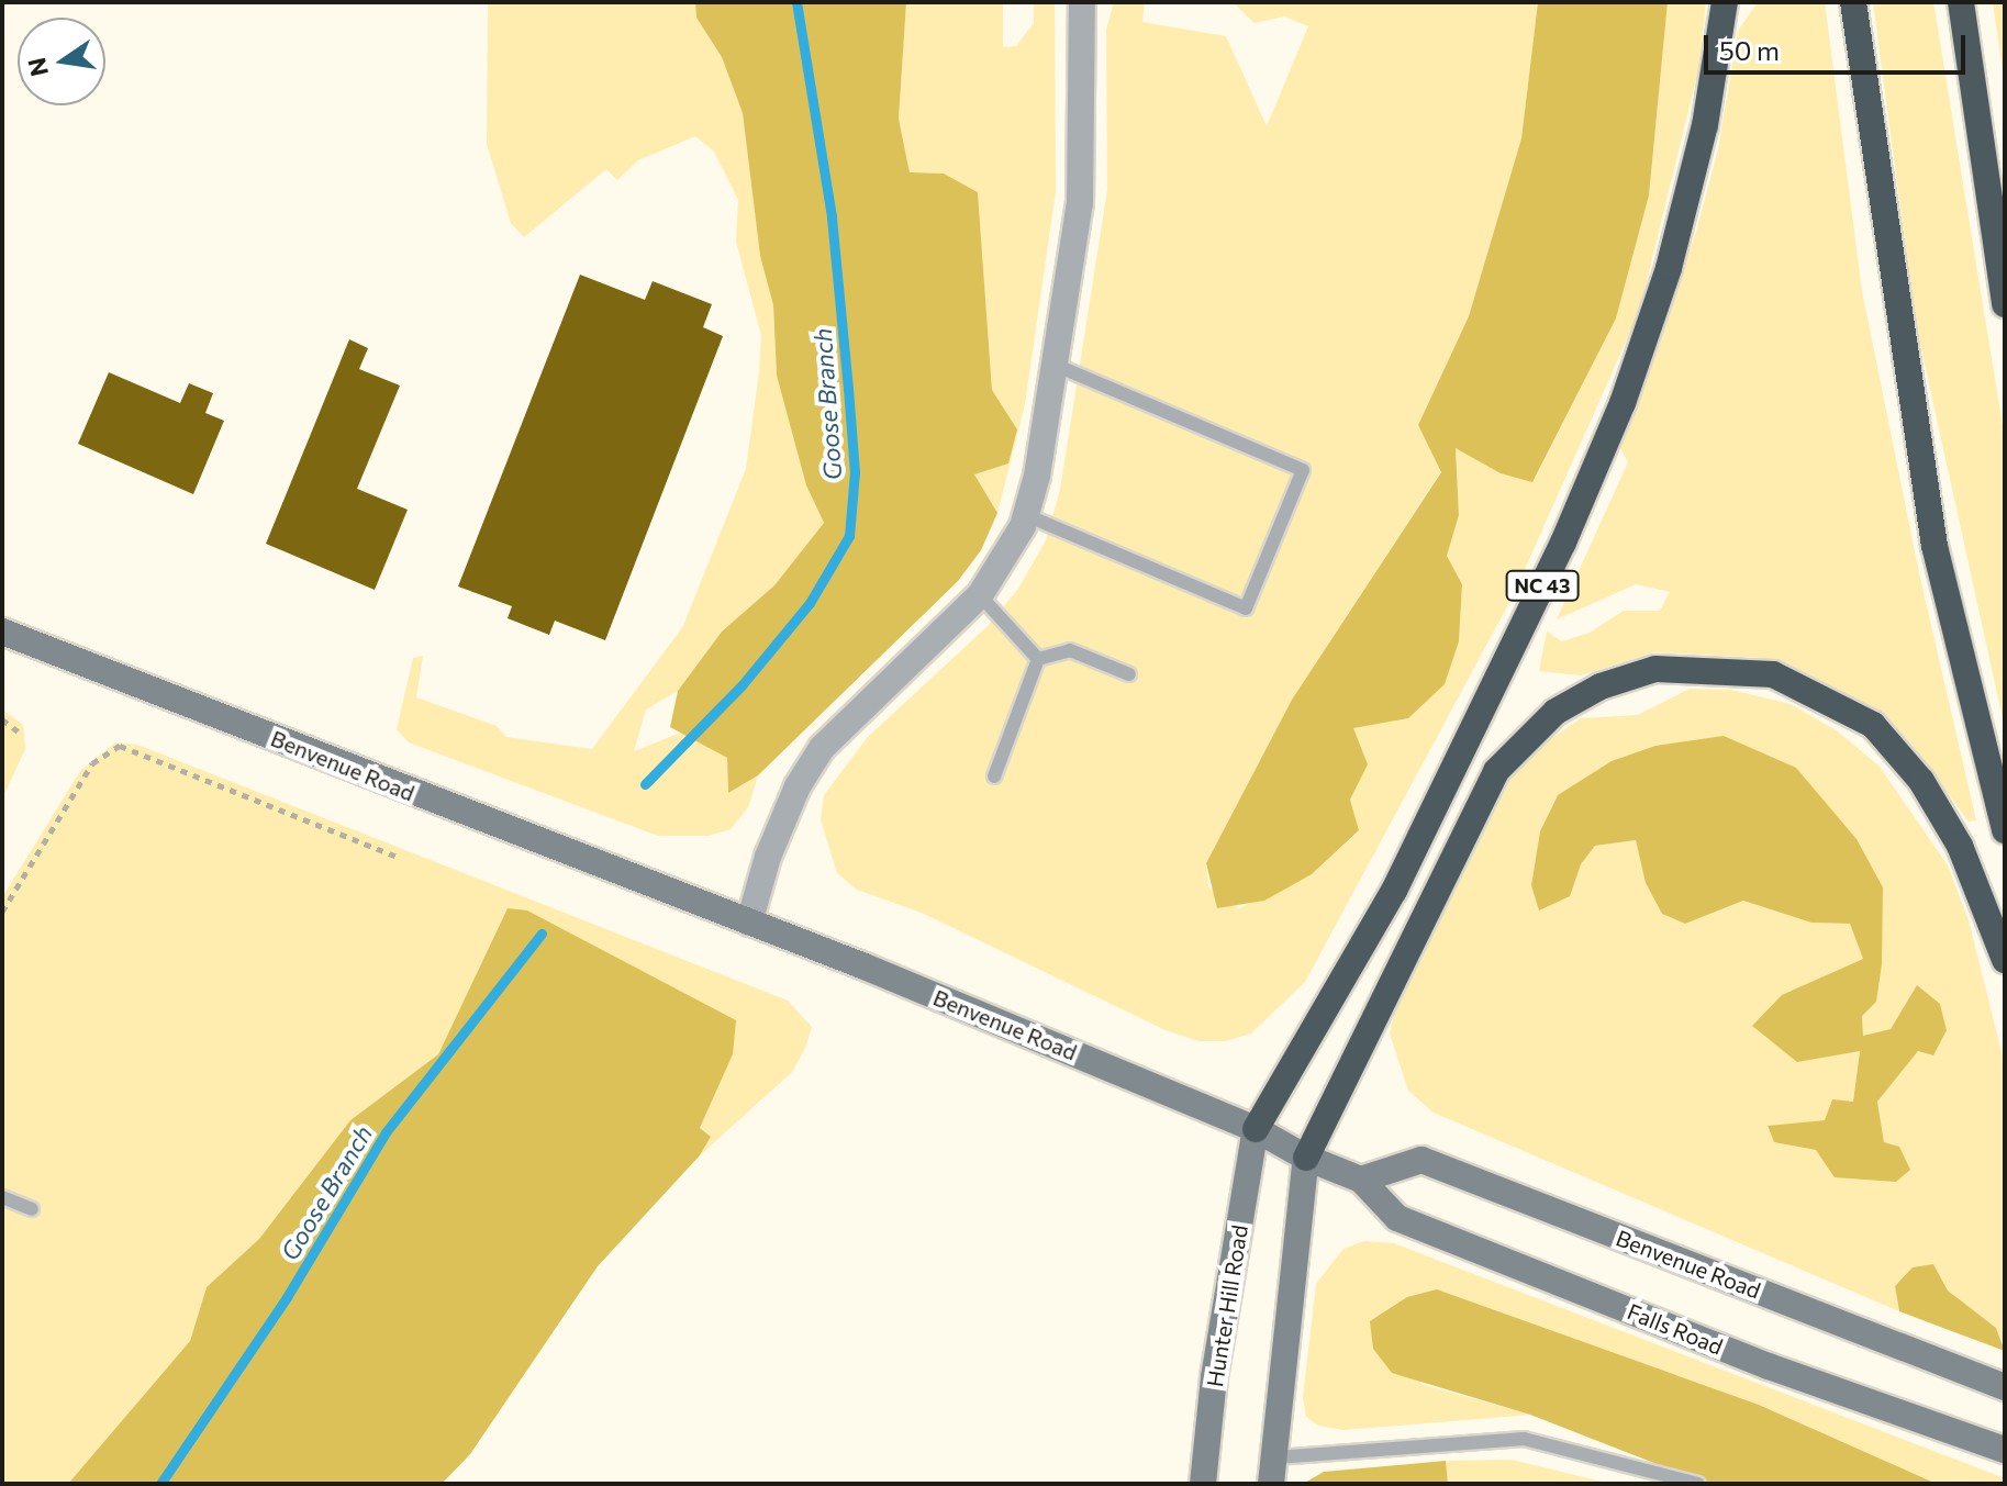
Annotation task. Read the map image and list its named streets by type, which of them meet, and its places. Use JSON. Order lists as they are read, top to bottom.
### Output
{
  "streets": {
    "highway": ["NC 43"],
    "main road": ["Benvenue Road", "Hunter Hill Road", "Falls Road"]
  },
  "crossings": [
    ["NC 43", "Benvenue Road"],
    ["NC 43", "Hunter Hill Road"],
    ["Benvenue Road", "Hunter Hill Road"],
    ["Benvenue Road", "Falls Road"]
  ],
  "water": ["Goose Branch"],
  "scale_bar": "50 m",
  "north": "left"
}
